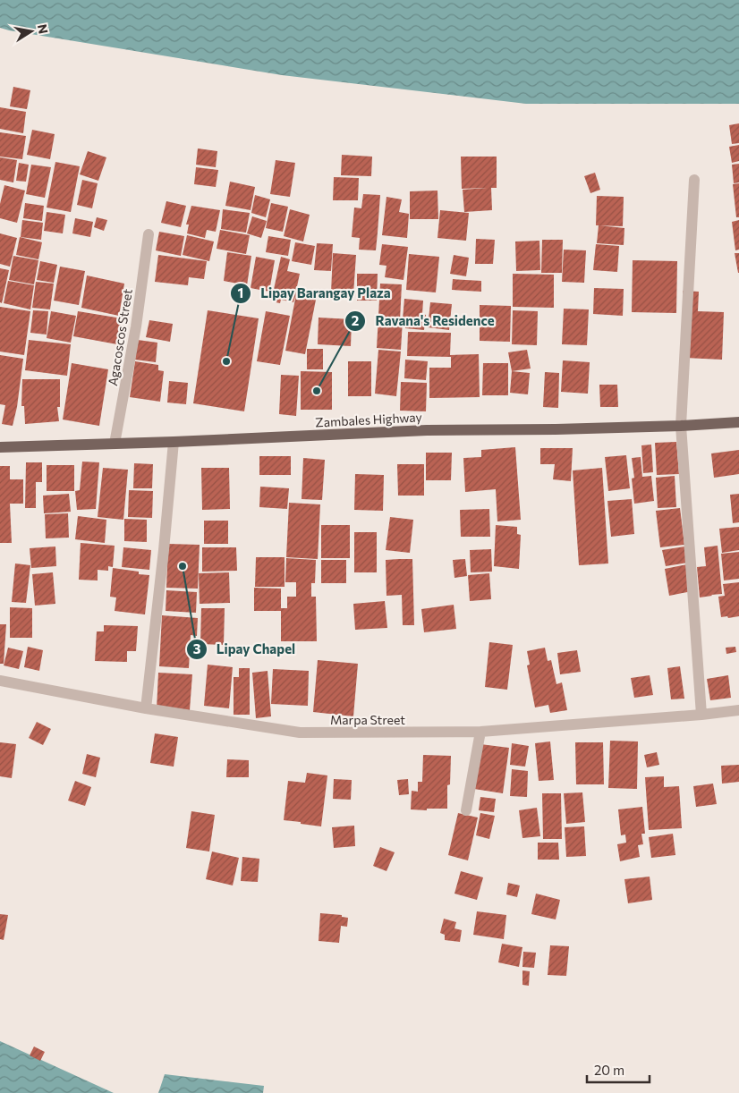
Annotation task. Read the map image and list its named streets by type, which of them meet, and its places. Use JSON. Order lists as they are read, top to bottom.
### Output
{
  "streets": {
    "main road": ["Zambales Highway"],
    "street": ["Agacoscos Street", "Marpa Street"]
  },
  "crossings": [
    ["Agacoscos Street", "Zambales Highway"]
  ],
  "places": ["Lipay Barangay Plaza", "Ravana's Residence", "Lipay Chapel"],
  "scale_bar": "20 m",
  "north": "right"
}
